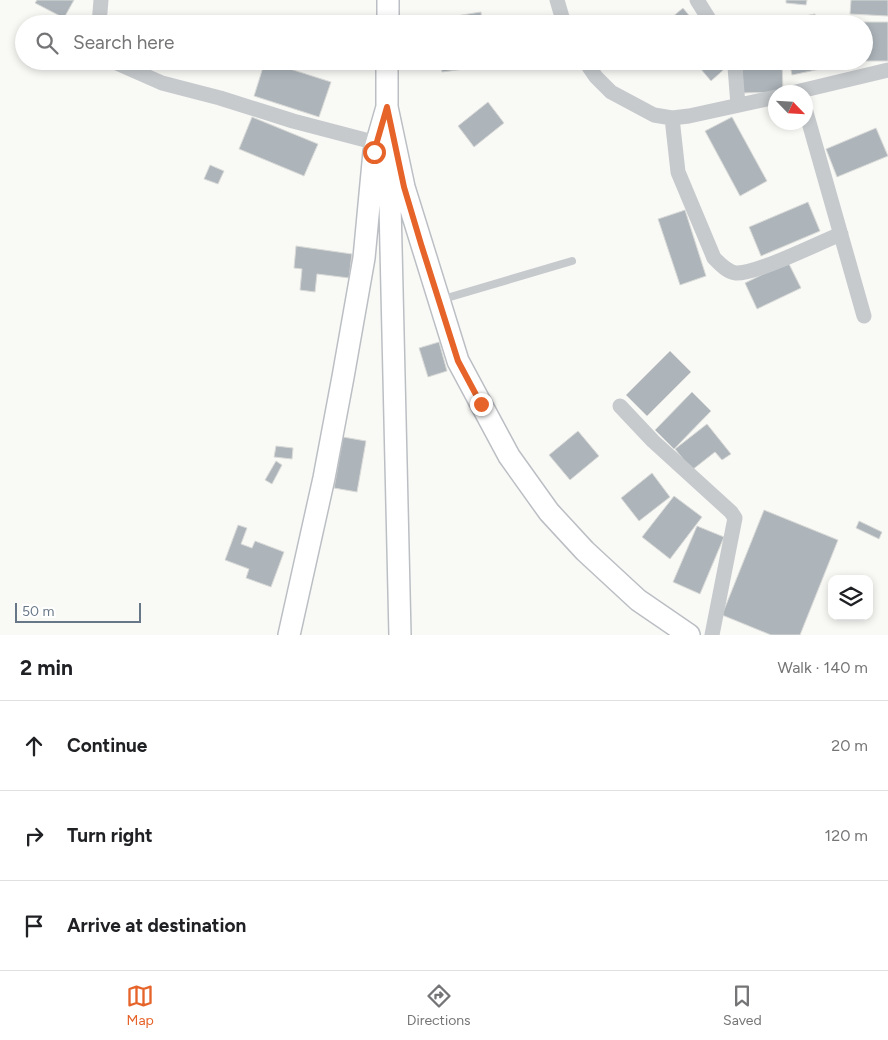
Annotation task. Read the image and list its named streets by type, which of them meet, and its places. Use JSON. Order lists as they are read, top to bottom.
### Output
{
  "scale_bar": "50 m",
  "north": "bottom right",
  "page": {
    "search": "Search here",
    "scale": "50 m",
    "heading": ["2 min", "Walk · 140 m"],
    "list": [
      ["Continue", "20 m"],
      ["Turn right", "120 m"],
      "Arrive at destination"
    ],
    "nav": ["Map", "Directions", "Saved"]
  }
}
